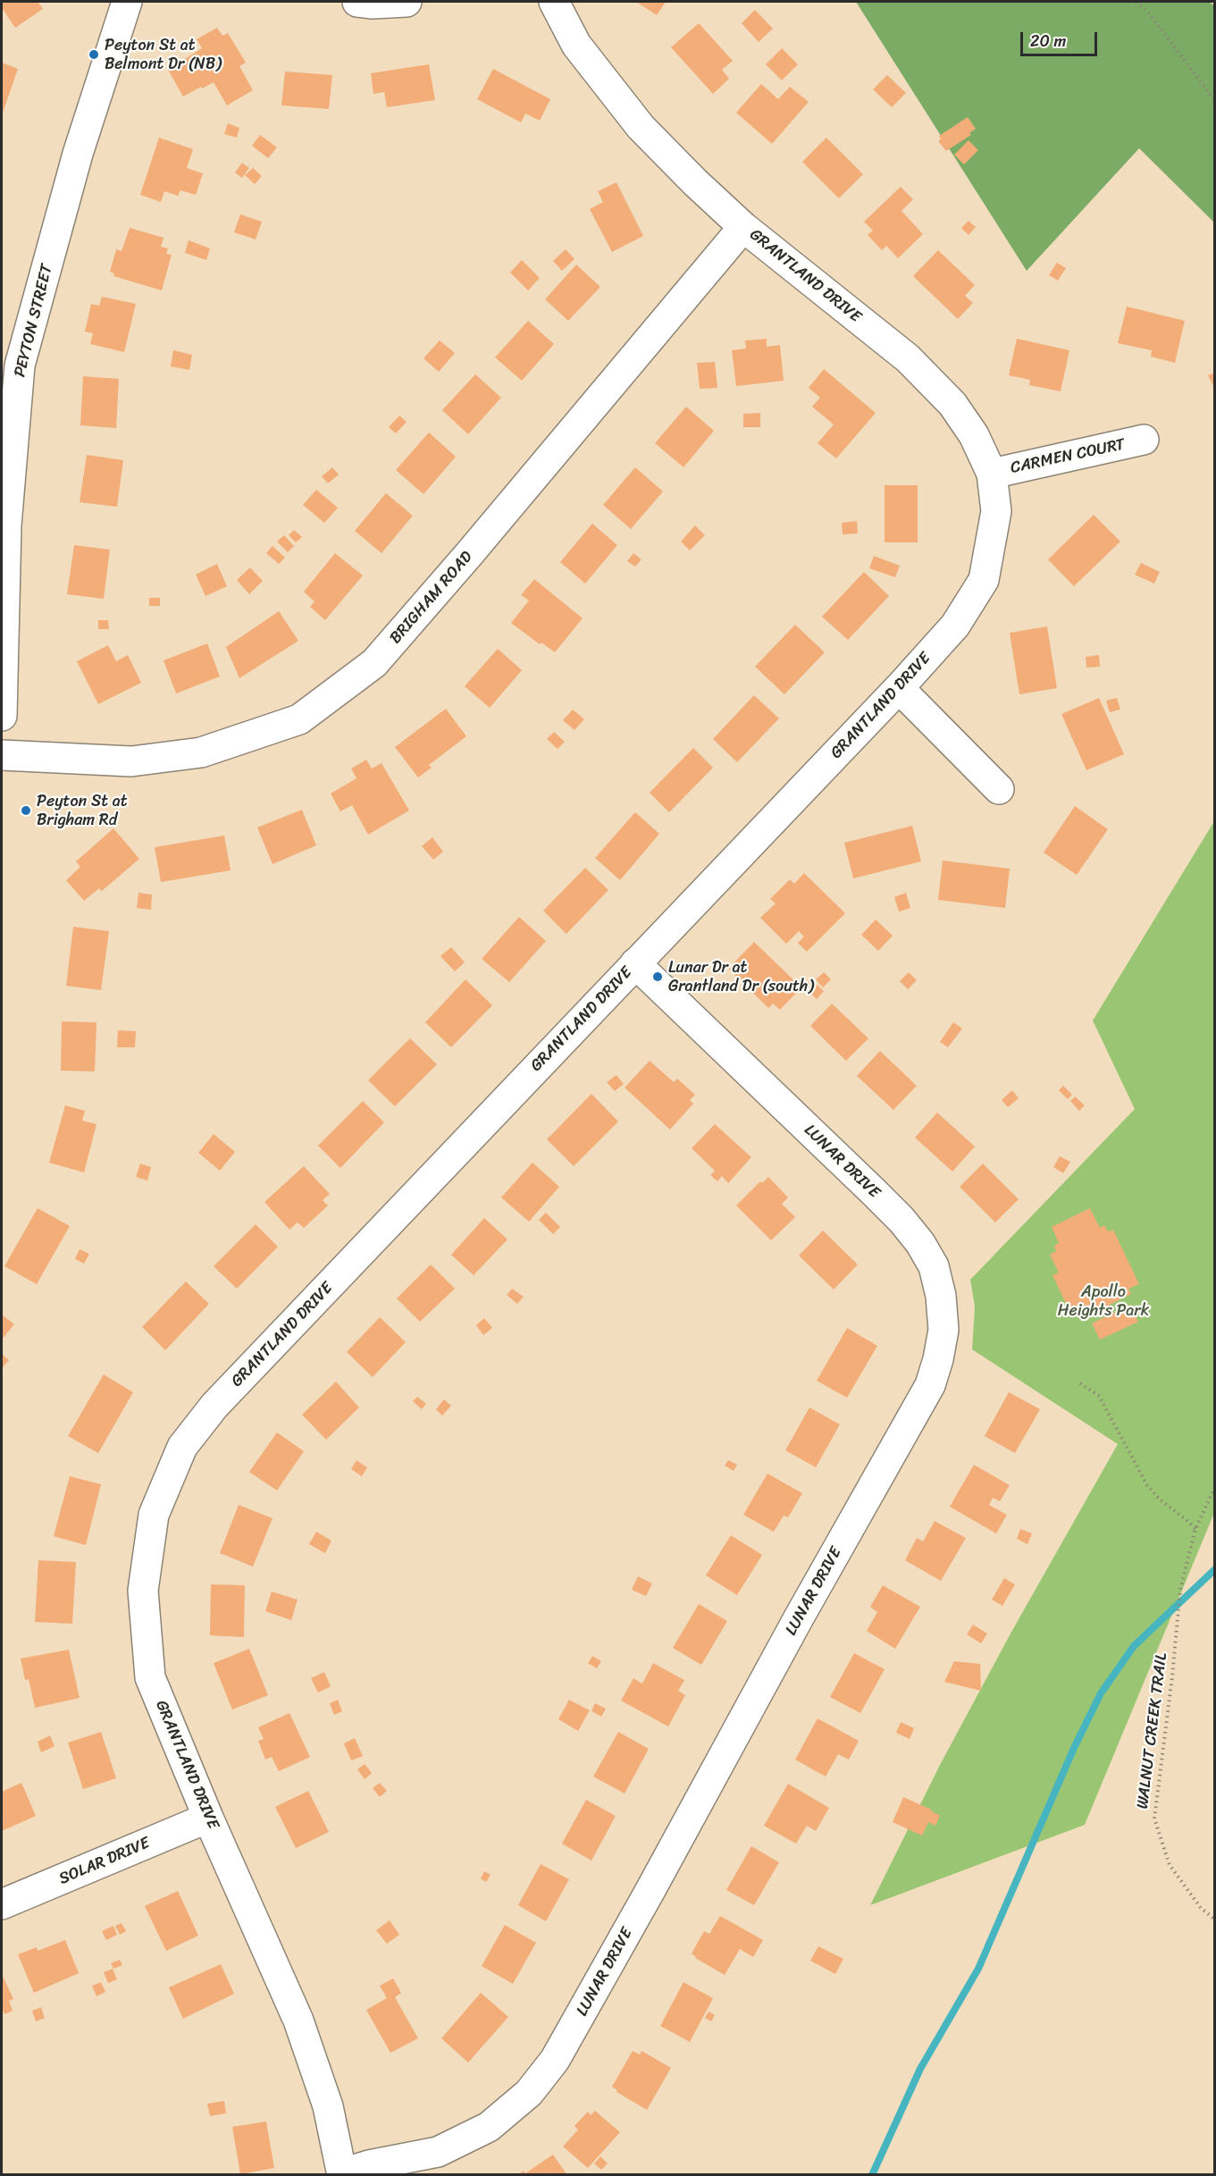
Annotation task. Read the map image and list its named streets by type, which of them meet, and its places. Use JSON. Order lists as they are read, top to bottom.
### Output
{
  "streets": {
    "street": [
      "GRANTLAND DRIVE",
      "PEYTON STREET",
      "CARMEN COURT",
      "BRIGHAM ROAD",
      "LUNAR DRIVE",
      "SOLAR DRIVE"
    ],
    "path": ["WALNUT CREEK TRAIL"]
  },
  "crossings": [
    ["GRANTLAND DRIVE", "CARMEN COURT"],
    ["GRANTLAND DRIVE", "BRIGHAM ROAD"],
    ["GRANTLAND DRIVE", "LUNAR DRIVE"],
    ["GRANTLAND DRIVE", "SOLAR DRIVE"]
  ],
  "parks": ["Apollo Heights Park"],
  "places": ["Peyton St at Belmont Dr (NB)", "Peyton St at Brigham Rd", "Lunar Dr at Grantland Dr (south)"],
  "scale_bar": "20 m"
}
